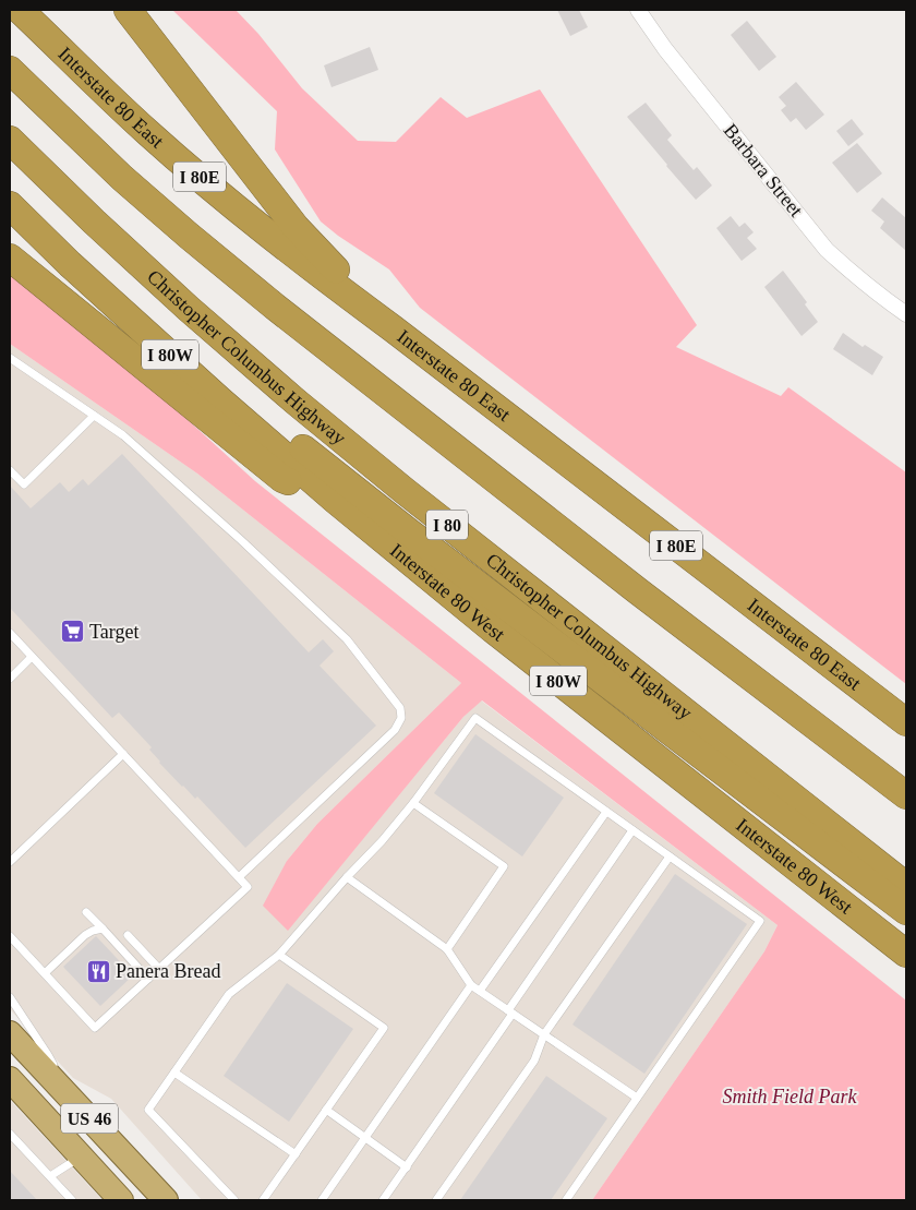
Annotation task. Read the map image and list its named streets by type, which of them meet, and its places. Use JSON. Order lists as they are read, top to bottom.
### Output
{
  "streets": {
    "highway": [
      "Interstate 80 East",
      "I 80E",
      "I 80W",
      "Christopher Columbus Highway",
      "I 80",
      "Interstate 80 West",
      "US 46"
    ],
    "street": ["Barbara Street"]
  },
  "parks": ["Smith Field Park"],
  "places": {
    "supermarket": ["Target"],
    "restaurant": ["Panera Bread"]
  }
}
